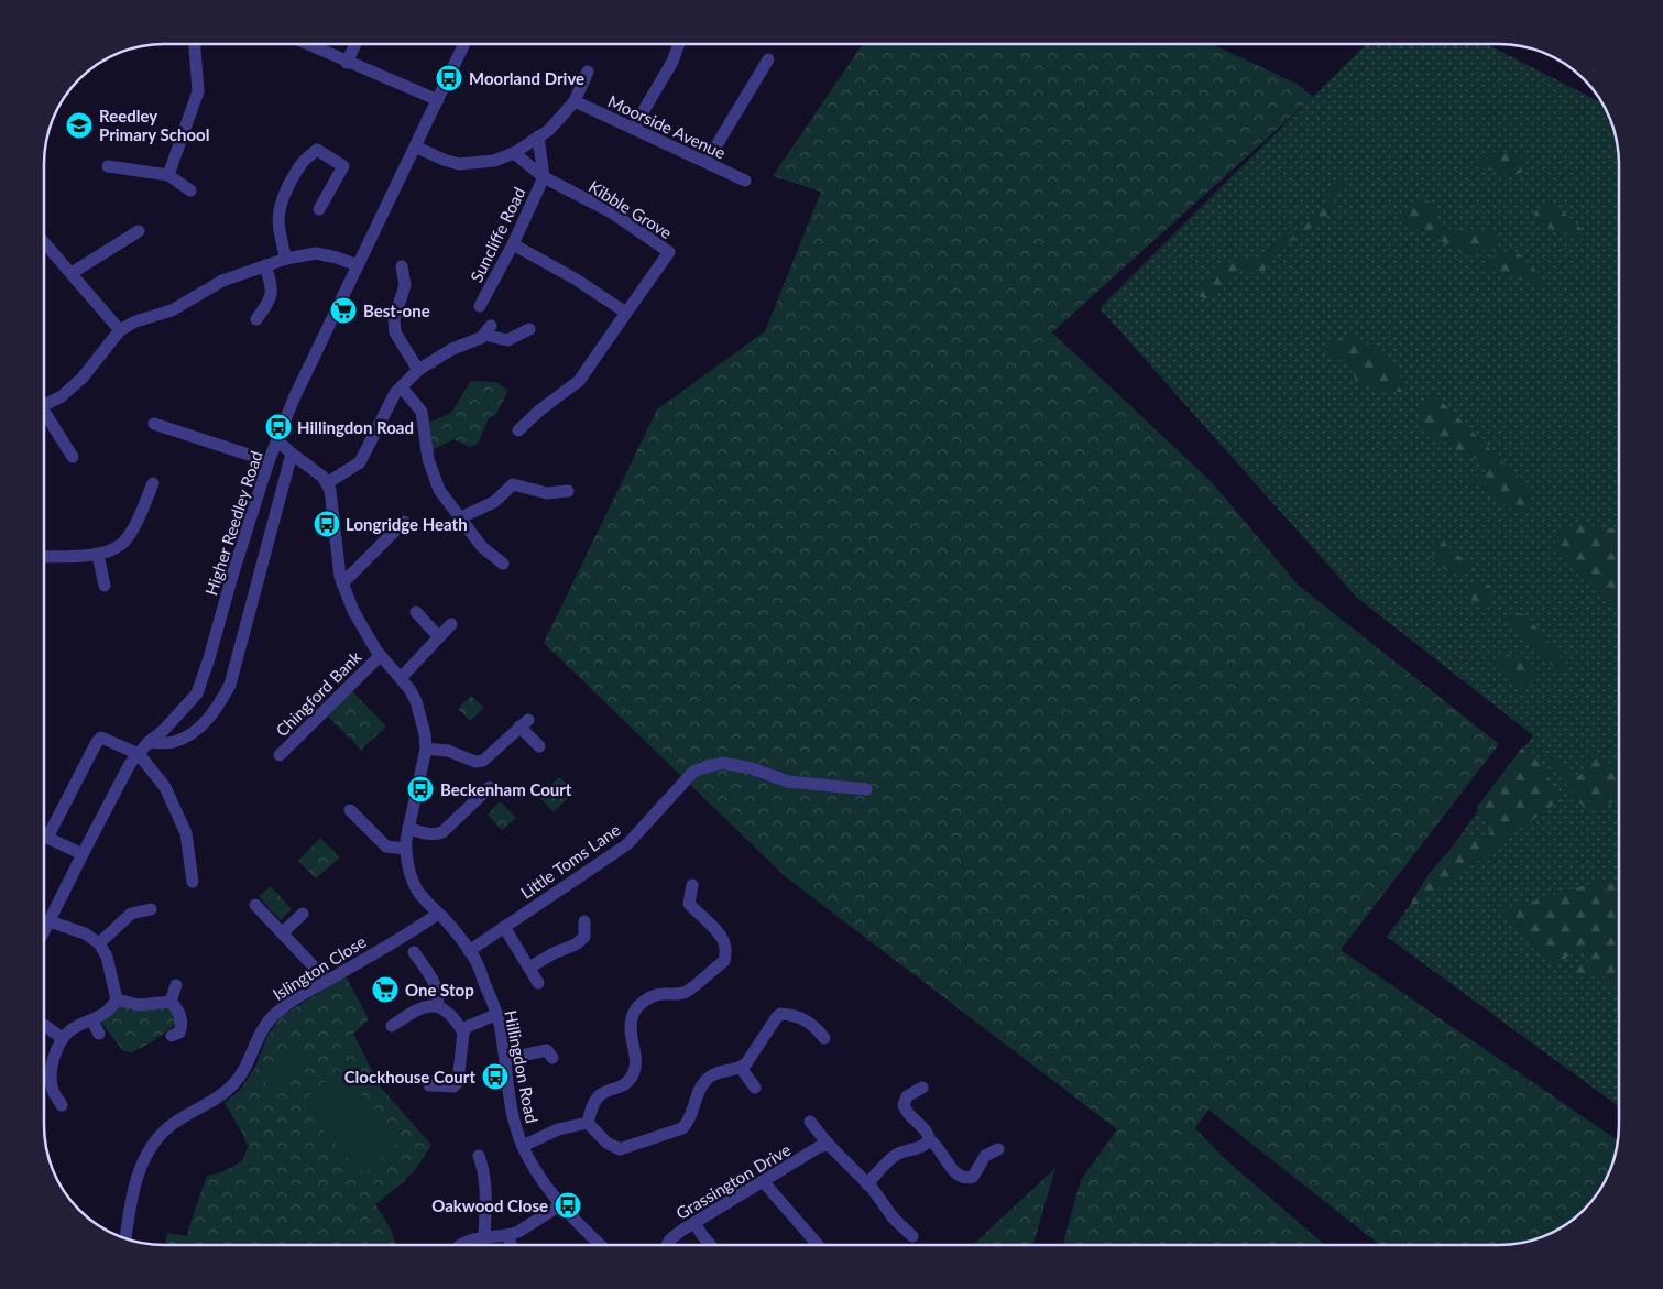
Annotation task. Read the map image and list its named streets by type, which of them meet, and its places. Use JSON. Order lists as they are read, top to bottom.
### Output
{
  "streets": {
    "street": [
      "Moorside Avenue",
      "Kibble Grove",
      "Suncliffe Road",
      "Higher Reedley Road",
      "Chingford Bank",
      "Little Toms Lane",
      "Islington Close",
      "Hillingdon Road",
      "Grassington Drive"
    ]
  },
  "crossings": [
    ["Kibble Grove", "Suncliffe Road"],
    ["Little Toms Lane", "Hillingdon Road"],
    ["Islington Close", "Hillingdon Road"]
  ],
  "places": {
    "bus stop": [
      "Moorland Drive",
      "Hillingdon Road",
      "Longridge Heath",
      "Beckenham Court",
      "Clockhouse Court",
      "Oakwood Close"
    ],
    "school or university": ["Reedley Primary School"],
    "supermarket": ["Best-one", "One Stop"]
  }
}
